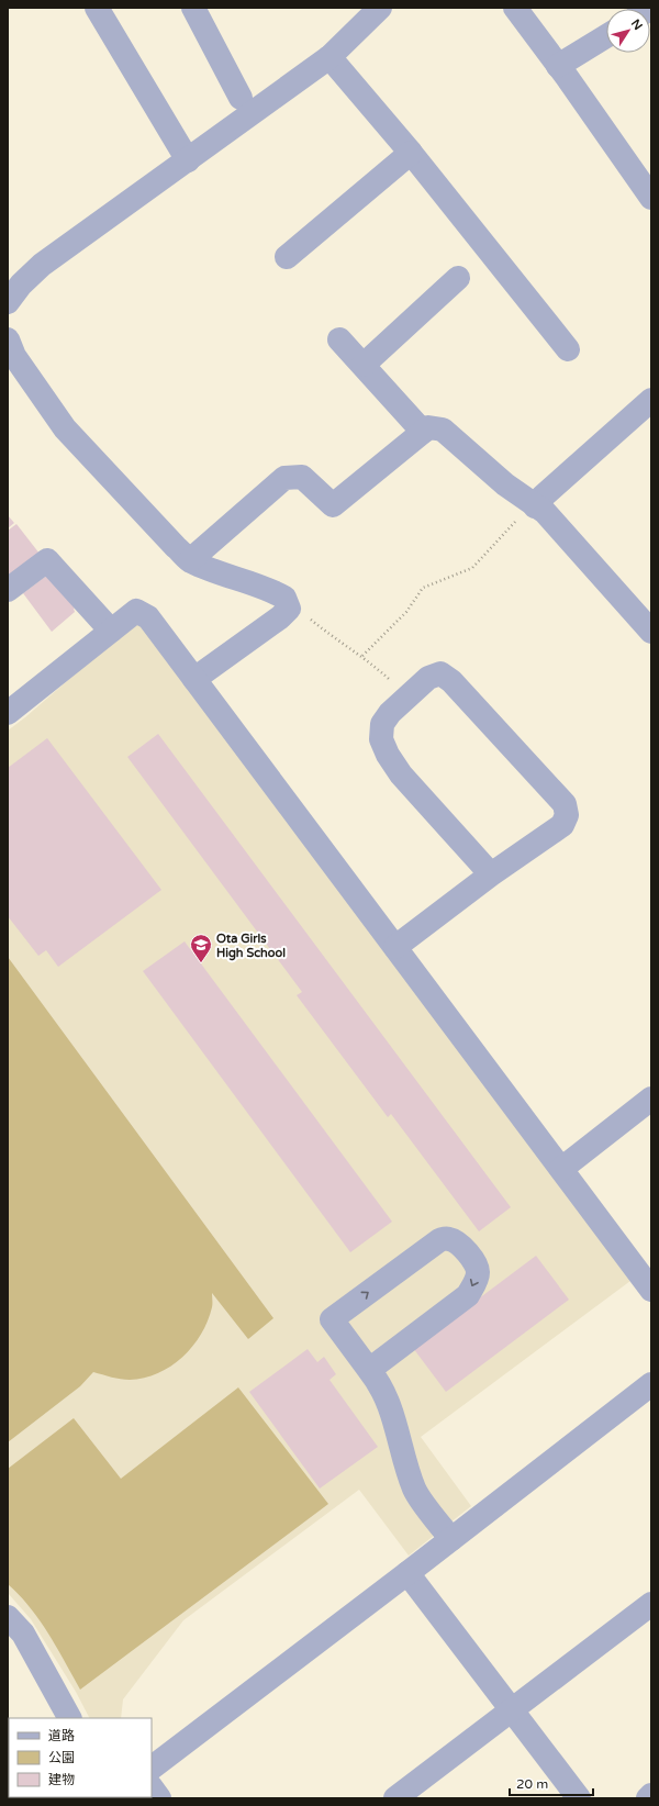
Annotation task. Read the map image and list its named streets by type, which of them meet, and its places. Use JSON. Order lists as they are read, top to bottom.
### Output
{
  "places": {
    "school or university": ["Ota Girls High School"]
  },
  "legend": ["道路", "公園", "建物"],
  "scale_bar": "20 m",
  "north": "top right"
}
